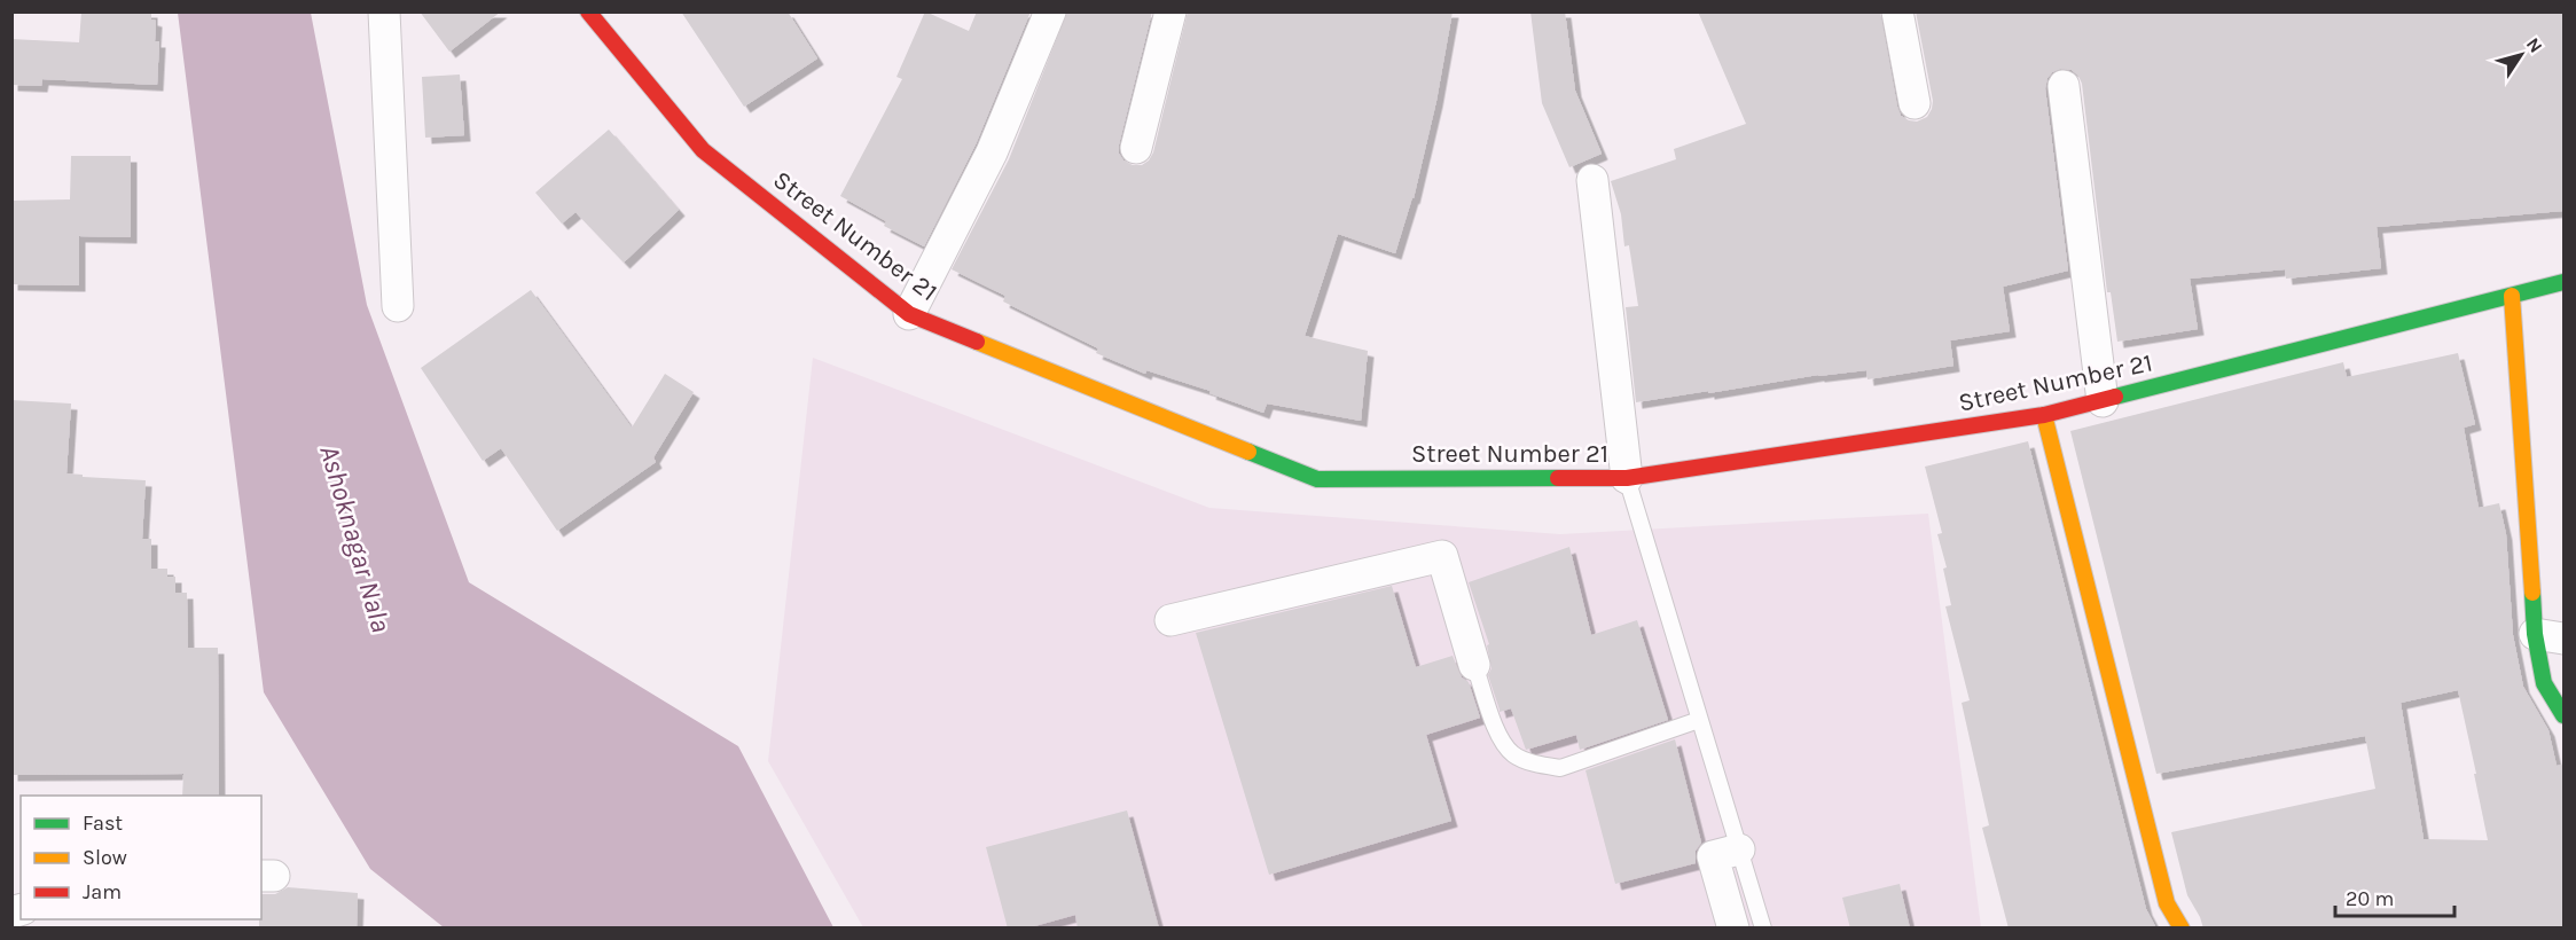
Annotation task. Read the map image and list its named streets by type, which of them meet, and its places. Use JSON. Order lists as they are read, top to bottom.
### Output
{
  "streets": {
    "street": ["Street Number 21"]
  },
  "water": ["Ashoknagar Nala"],
  "legend": ["Fast", "Slow", "Jam"],
  "scale_bar": "20 m",
  "north": "top right"
}
